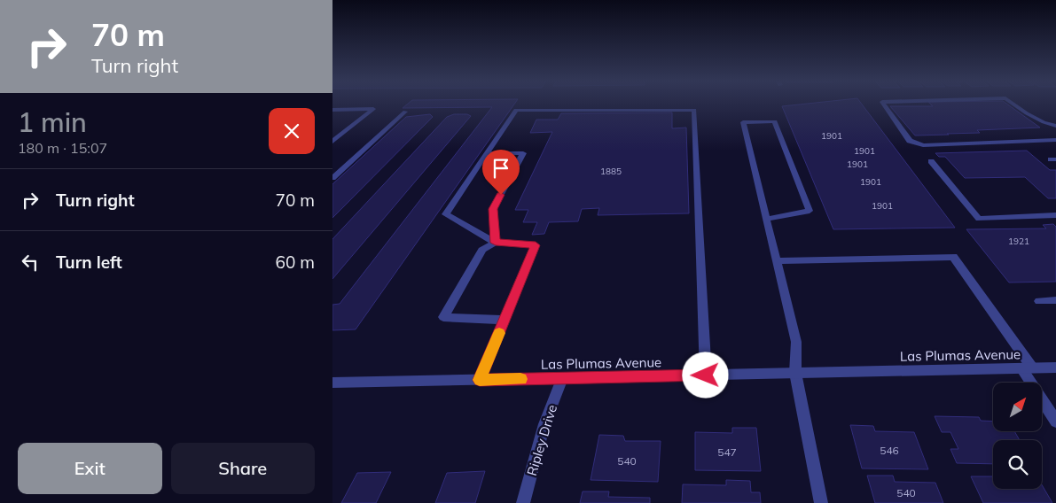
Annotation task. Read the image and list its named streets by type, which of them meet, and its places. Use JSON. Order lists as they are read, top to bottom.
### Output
{
  "streets": {
    "street": ["Las Plumas Avenue", "Ripley Drive"]
  },
  "crossings": [
    ["Las Plumas Avenue", "Ripley Drive"]
  ],
  "house_numbers": [
    "1901",
    "1901",
    "1901",
    "1885",
    "1901",
    "1901",
    "1921",
    "546",
    "547",
    "540",
    "540"
  ],
  "north": "top right",
  "page": {
    "turn": ["70 m", "Turn right"],
    "heading": ["1 min", "180 m · 15:07"],
    "list": [
      {
        "name": "Turn right",
        "value": "70 m"
      },
      {
        "name": "Turn left",
        "value": "60 m"
      }
    ],
    "buttons": ["Exit", "Share"]
  }
}
